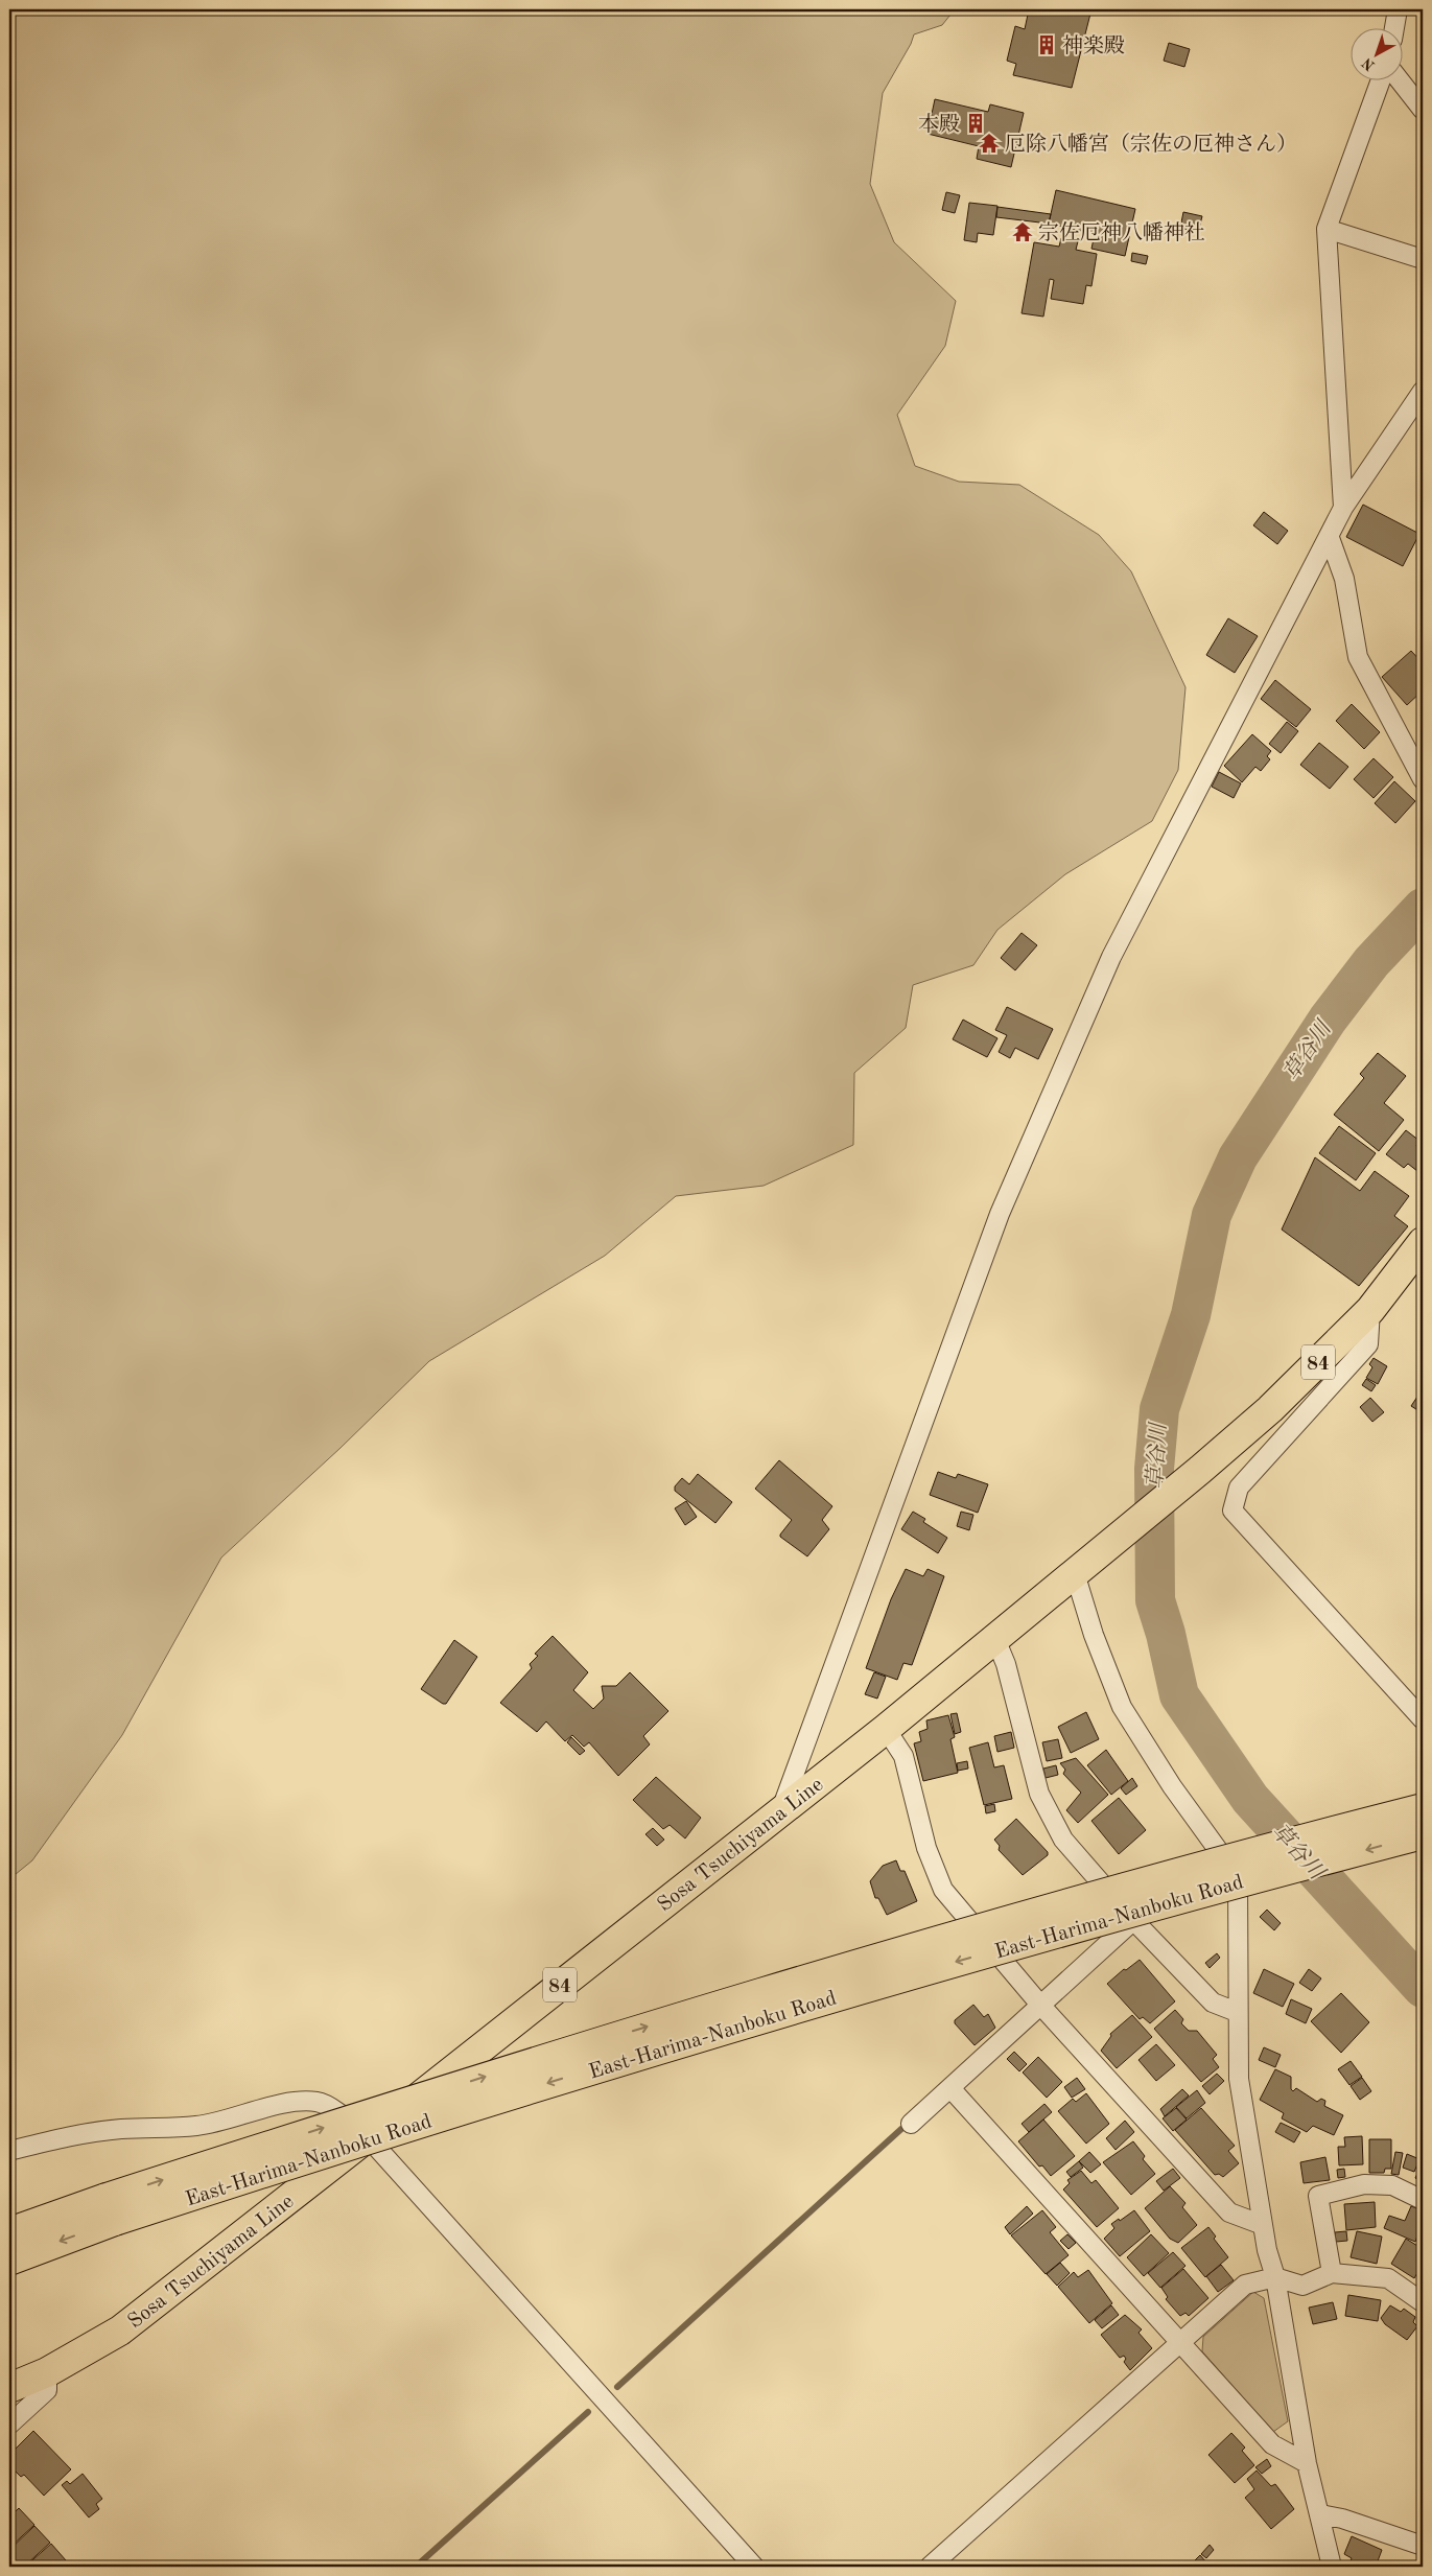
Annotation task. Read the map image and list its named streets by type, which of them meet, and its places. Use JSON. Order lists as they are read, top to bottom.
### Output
{
  "streets": {
    "main road": ["84", "Sosa Tsuchiyama Line", "East-Harima-Nanboku Road"]
  },
  "water": ["草谷川"],
  "places": {
    "building": ["神楽殿", "本殿"],
    "temple": ["厄除八幡宮（宗佐の厄神さん）", "宗佐厄神八幡神社"]
  },
  "north": "bottom left"
}
